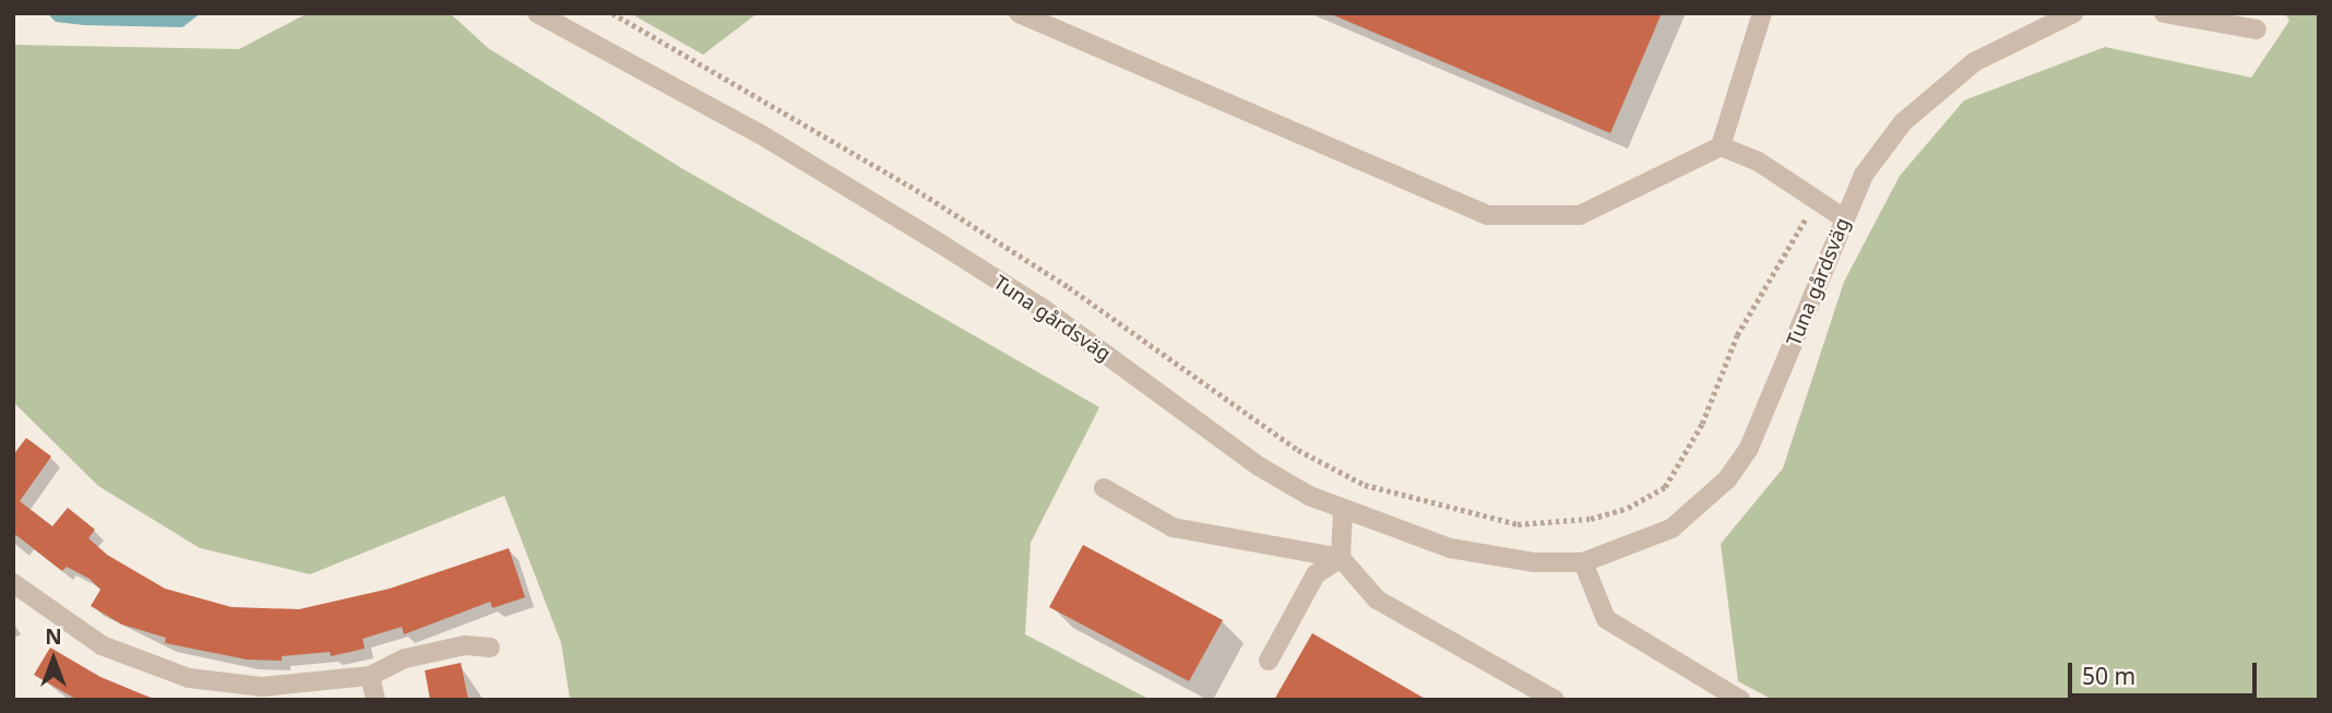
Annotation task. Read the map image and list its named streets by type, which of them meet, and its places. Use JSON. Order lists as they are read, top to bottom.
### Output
{
  "streets": {
    "street": ["Tuna gårdsväg"]
  },
  "scale_bar": "50 m",
  "north": "top"
}
